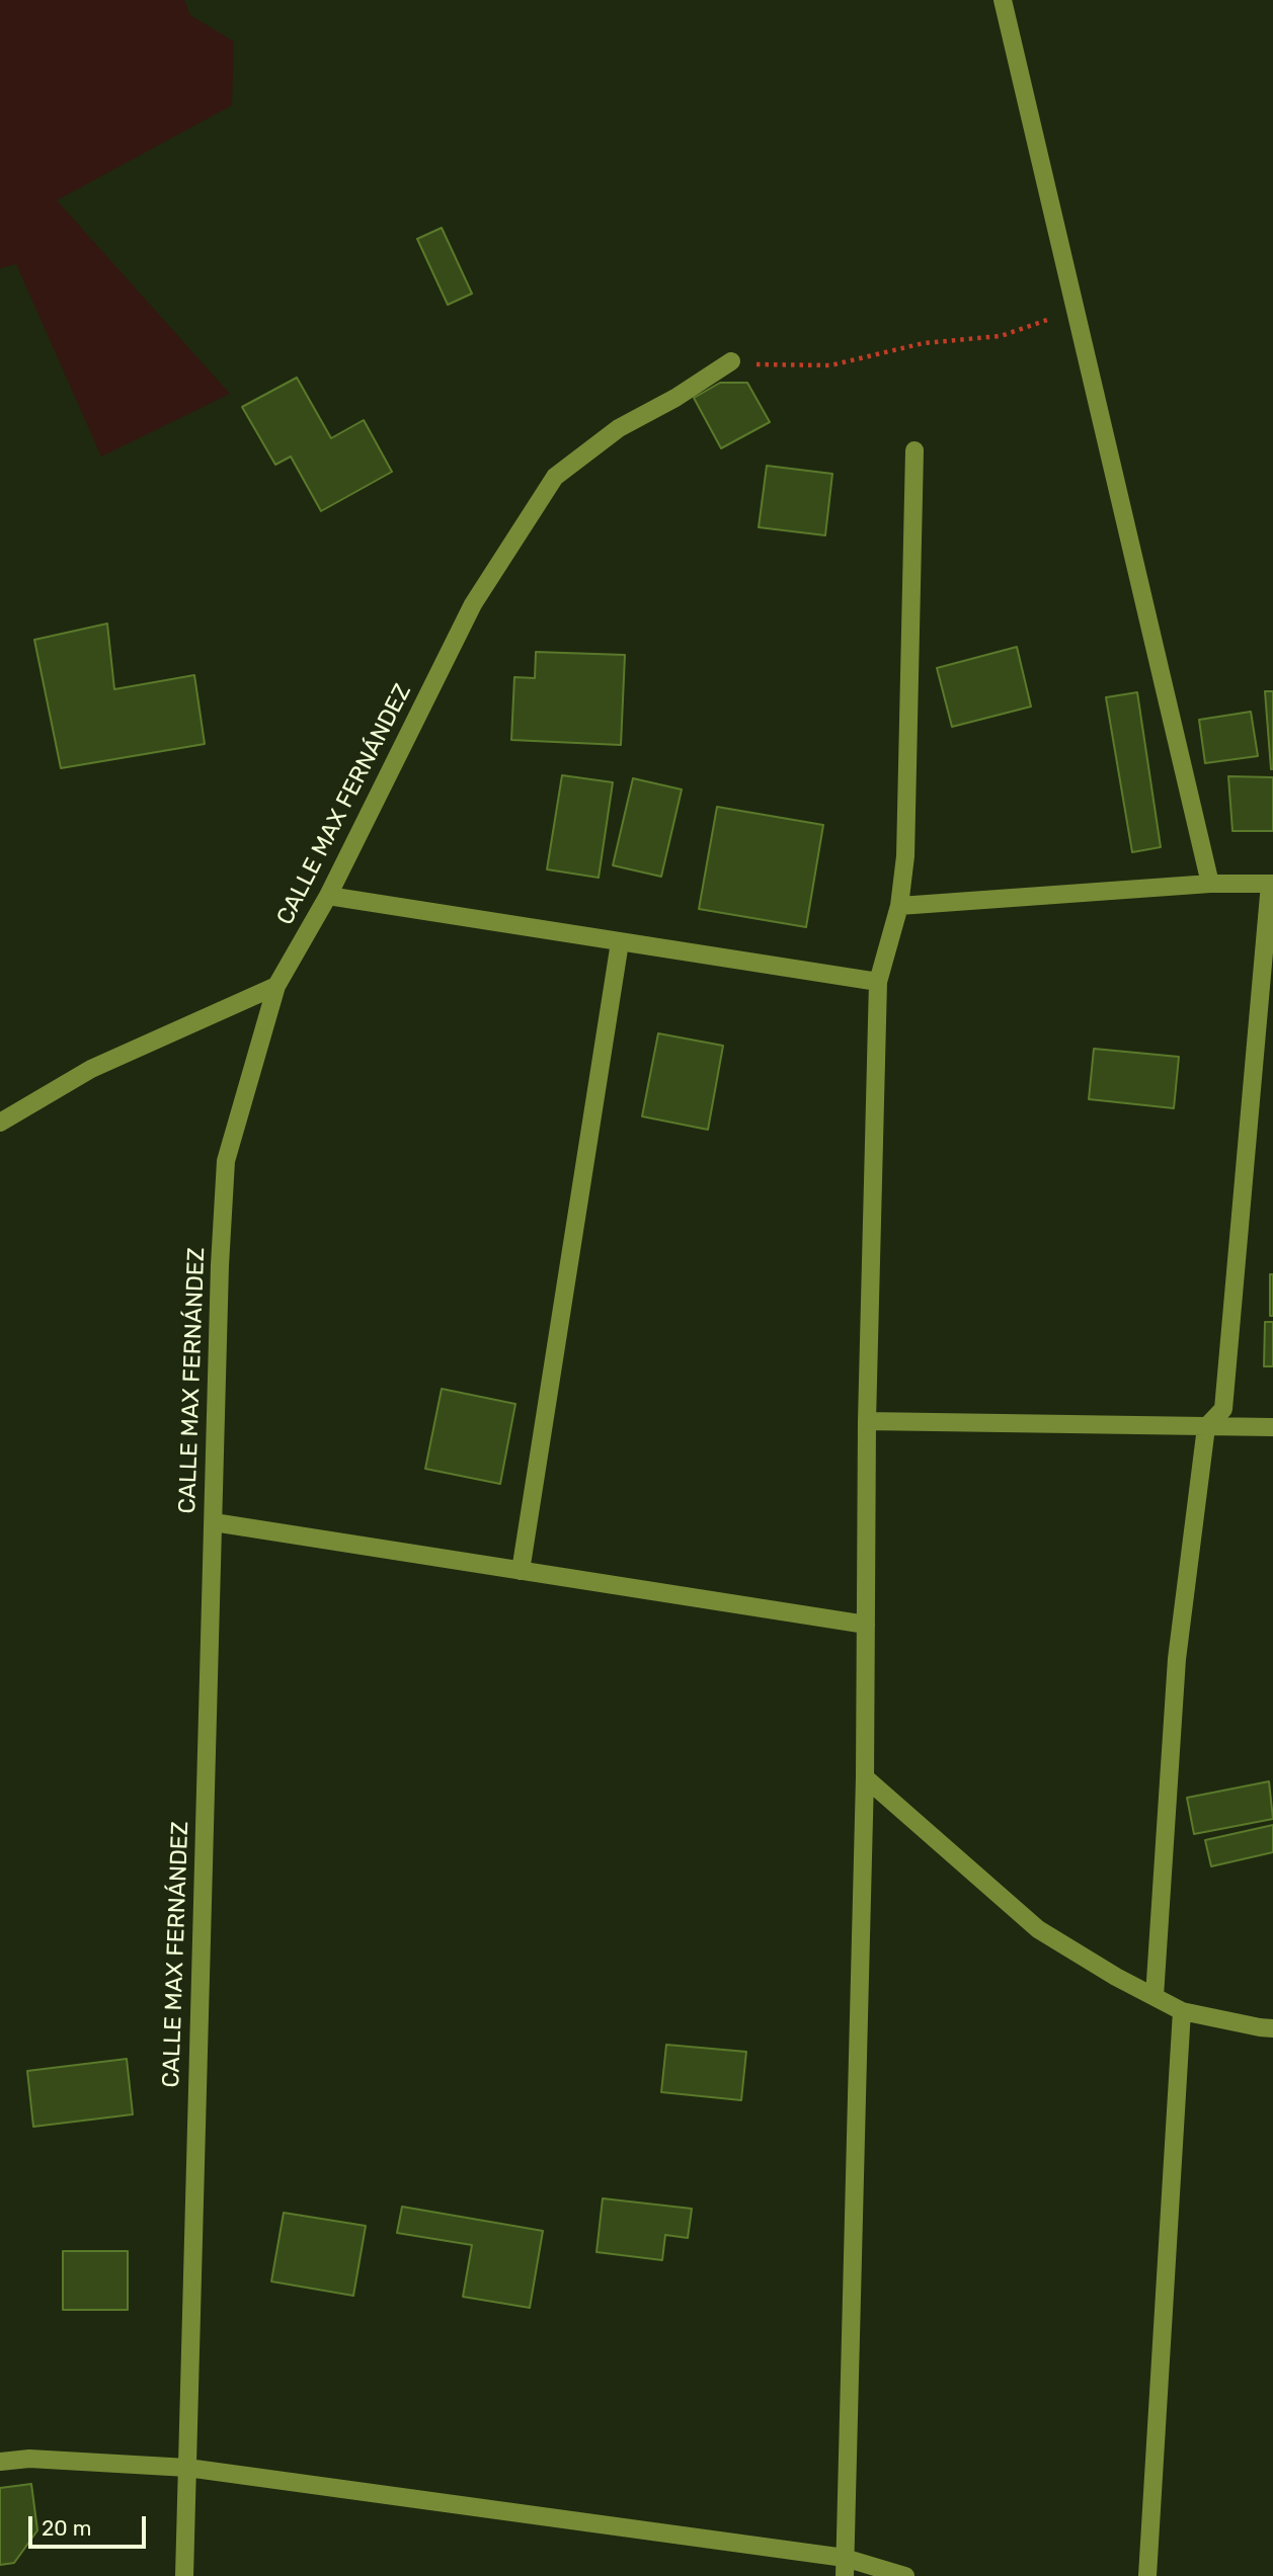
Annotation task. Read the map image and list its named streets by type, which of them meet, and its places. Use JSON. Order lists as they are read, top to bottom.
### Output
{
  "streets": {
    "street": ["CALLE MAX FERNÁNDEZ"]
  },
  "scale_bar": "20 m"
}
